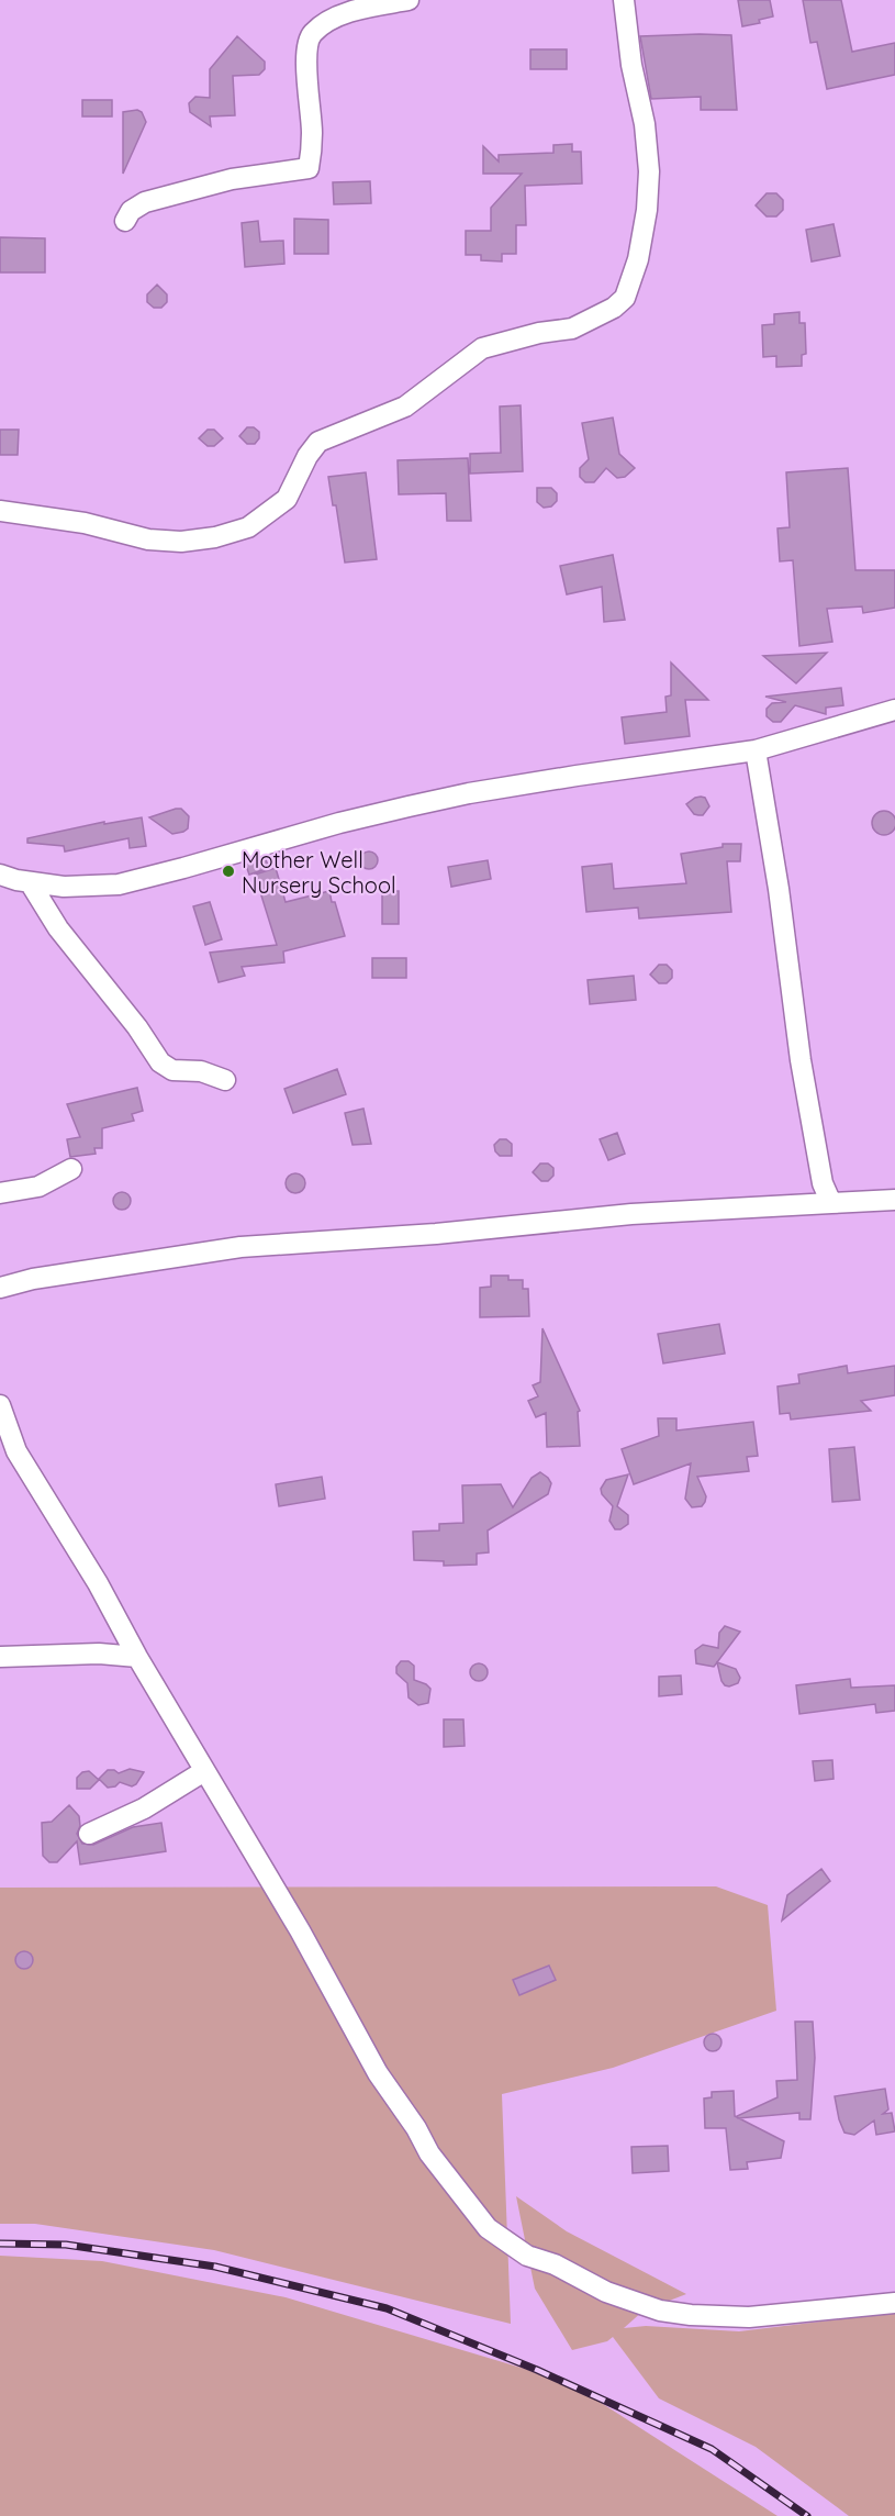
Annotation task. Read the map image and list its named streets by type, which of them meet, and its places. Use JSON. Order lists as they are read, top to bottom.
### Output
{
  "places": ["Mother Well Nursery School"]
}
